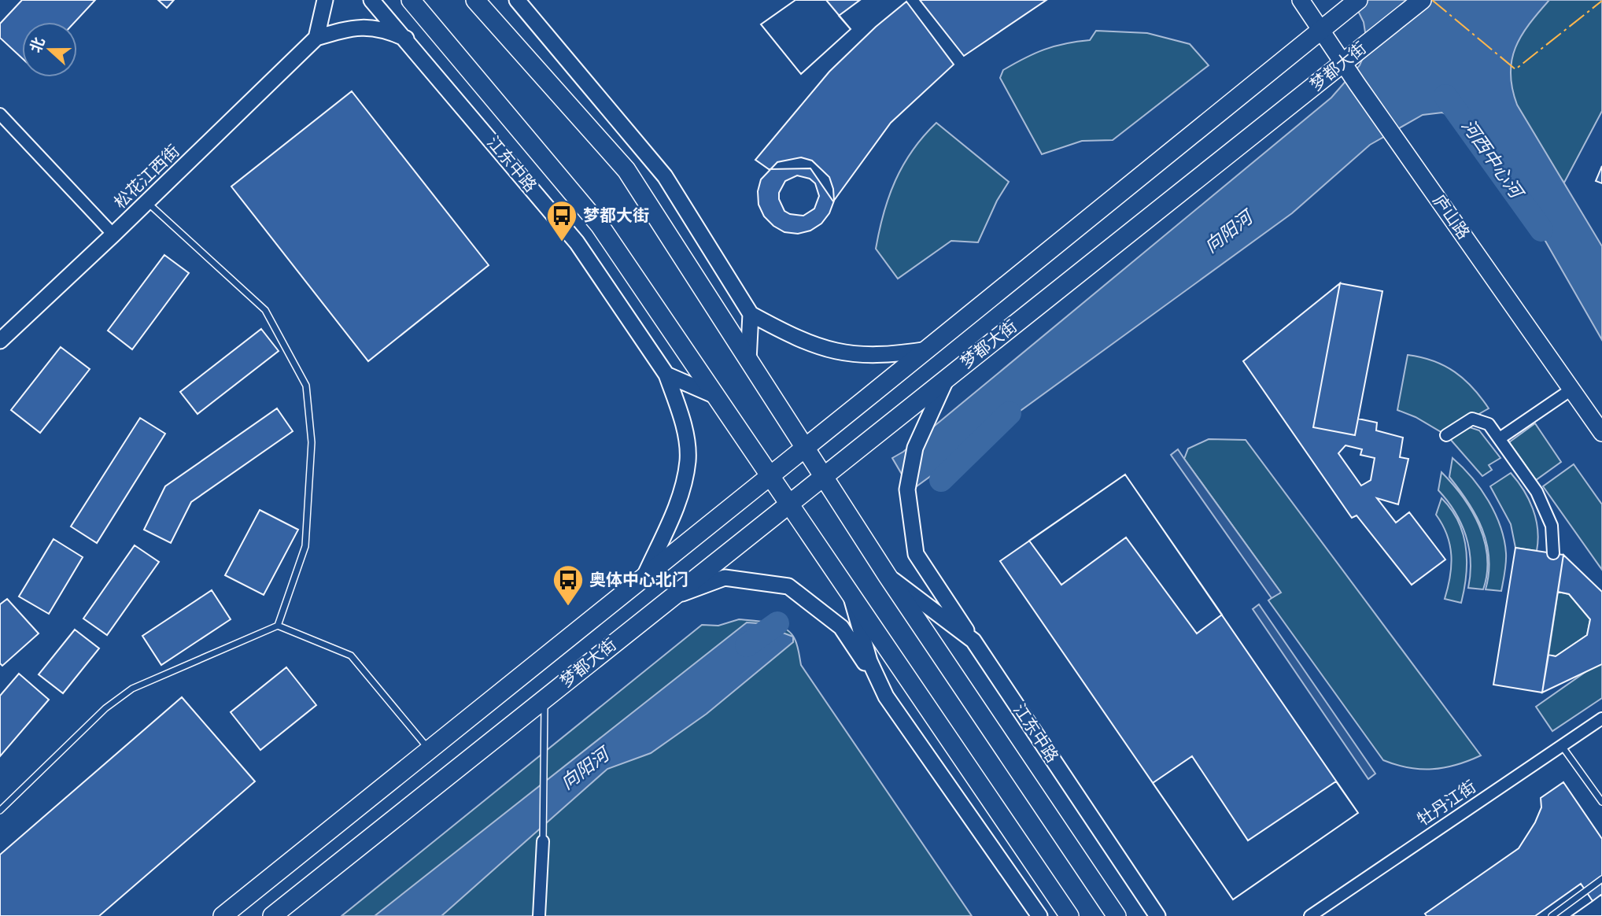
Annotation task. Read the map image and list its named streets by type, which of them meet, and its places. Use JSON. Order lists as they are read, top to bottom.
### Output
{
  "streets": {
    "main road": ["梦都大街", "江东中路", "庐山路"],
    "street": ["松花江西街", "牡丹江街"]
  },
  "crossings": [
    ["梦都大街", "江东中路"],
    ["梦都大街", "庐山路"]
  ],
  "water": ["河西中心河", "向阳河"],
  "places": {
    "bus stop": ["梦都大街", "奥体中心北门"]
  },
  "north": "left"
}
